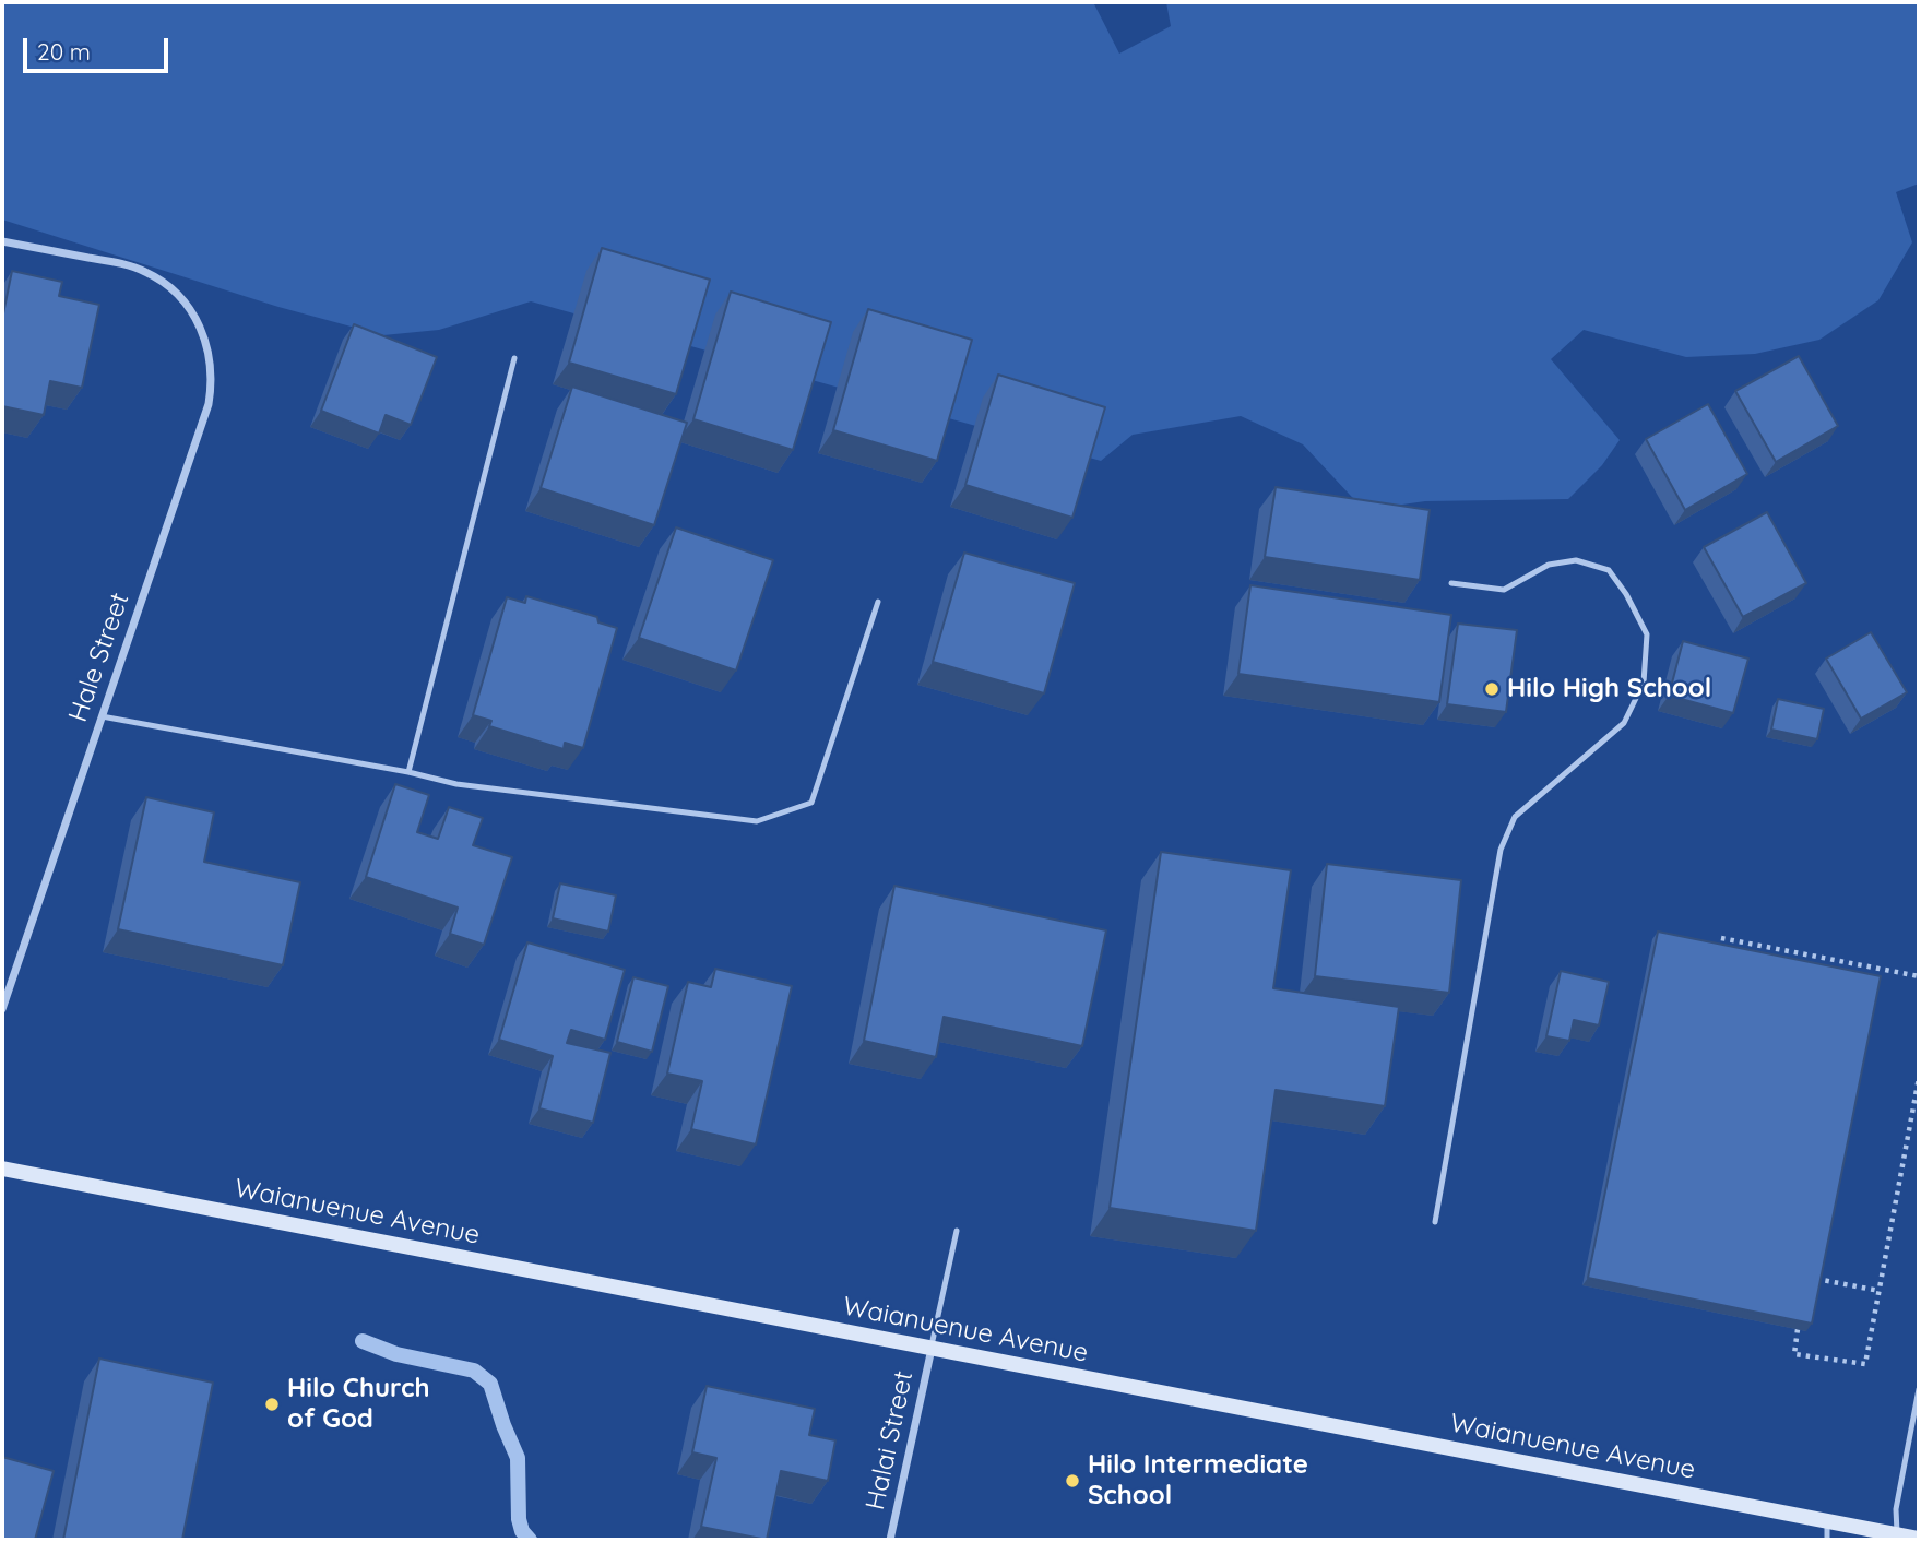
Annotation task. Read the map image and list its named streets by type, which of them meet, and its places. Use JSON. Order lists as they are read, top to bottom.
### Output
{
  "streets": {
    "main road": ["Waianuenue Avenue"],
    "street": ["Hale Street", "Halai Street"]
  },
  "crossings": [
    ["Waianuenue Avenue", "Halai Street"]
  ],
  "places": ["Hilo High School", "Hilo Church of God", "Hilo Intermediate School"],
  "scale_bar": "20 m"
}
